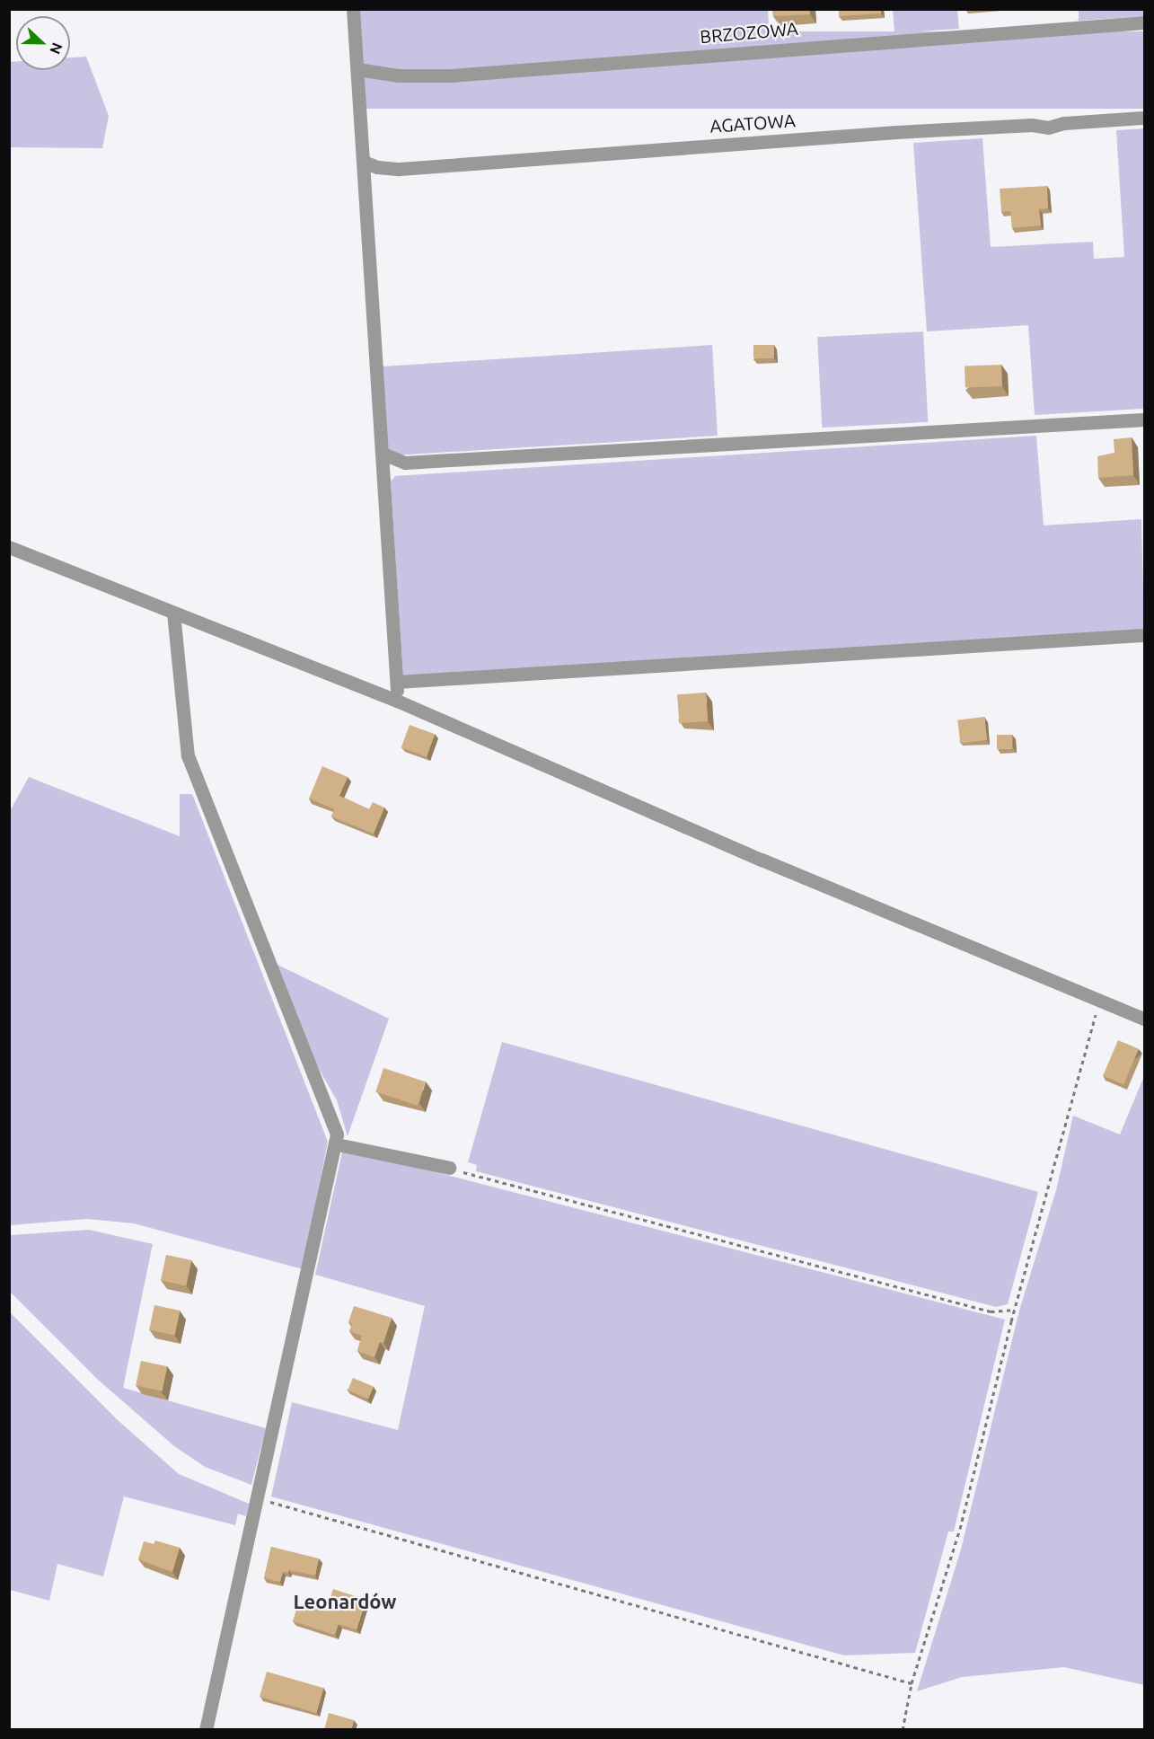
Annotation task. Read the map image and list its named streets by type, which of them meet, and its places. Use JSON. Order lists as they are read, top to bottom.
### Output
{
  "streets": {
    "street": ["BRZOZOWA", "AGATOWA"]
  },
  "districts": ["Leonardów"],
  "north": "right"
}
